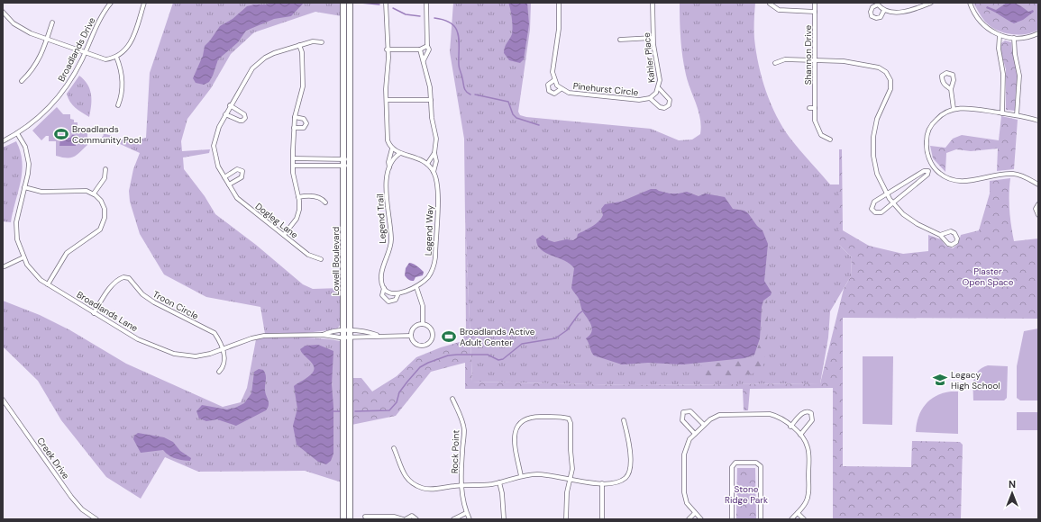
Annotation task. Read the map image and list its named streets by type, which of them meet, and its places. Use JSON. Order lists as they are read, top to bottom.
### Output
{
  "streets": {
    "main road": ["Lowell Boulevard"],
    "street": [
      "Broadlands Drive",
      "Shannon Drive",
      "Kahler Place",
      "Pinehurst Circle",
      "Legend Trail",
      "Dogleg Lane",
      "Legend Way",
      "Troon Circle",
      "Broadlands Lane",
      "Rock Point",
      "Creek Drive"
    ]
  },
  "crossings": [
    ["Broadlands Drive", "Broadlands Lane"],
    ["Kahler Place", "Pinehurst Circle"],
    ["Legend Trail", "Legend Way"],
    ["Lowell Boulevard", "Broadlands Lane"],
    ["Troon Circle", "Broadlands Lane"]
  ],
  "parks": ["Plaster Open Space", "Stone Ridge Park"],
  "places": {
    "sports": ["Broadlands Community Pool", "Broadlands Active Adult Center"],
    "school or university": ["Legacy High School"]
  },
  "north": "top"
}
